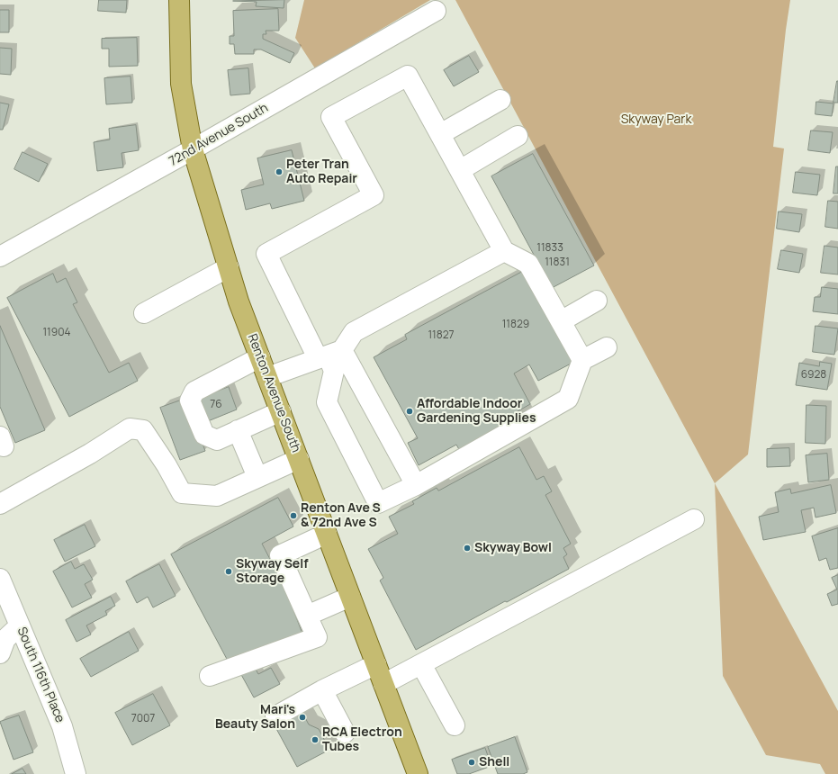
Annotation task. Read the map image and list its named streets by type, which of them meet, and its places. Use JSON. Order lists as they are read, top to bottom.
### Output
{
  "streets": {
    "main road": ["Renton Avenue South"],
    "street": ["72nd Avenue South", "South 116th Place"]
  },
  "crossings": [
    ["72nd Avenue South", "Renton Avenue South"]
  ],
  "parks": ["Skyway Park"],
  "places": [
    "Peter Tran Auto Repair",
    "Affordable Indoor Gardening Supplies",
    "Renton Ave S & 72nd Ave S",
    "Skyway Bowl",
    "Skyway Self Storage",
    "Mari's Beauty Salon",
    "RCA Electron Tubes",
    "Shell"
  ],
  "house_numbers": [
    "11833",
    "11831",
    "11829",
    "11904",
    "11827",
    "6928",
    "76",
    "7007"
  ]
}
